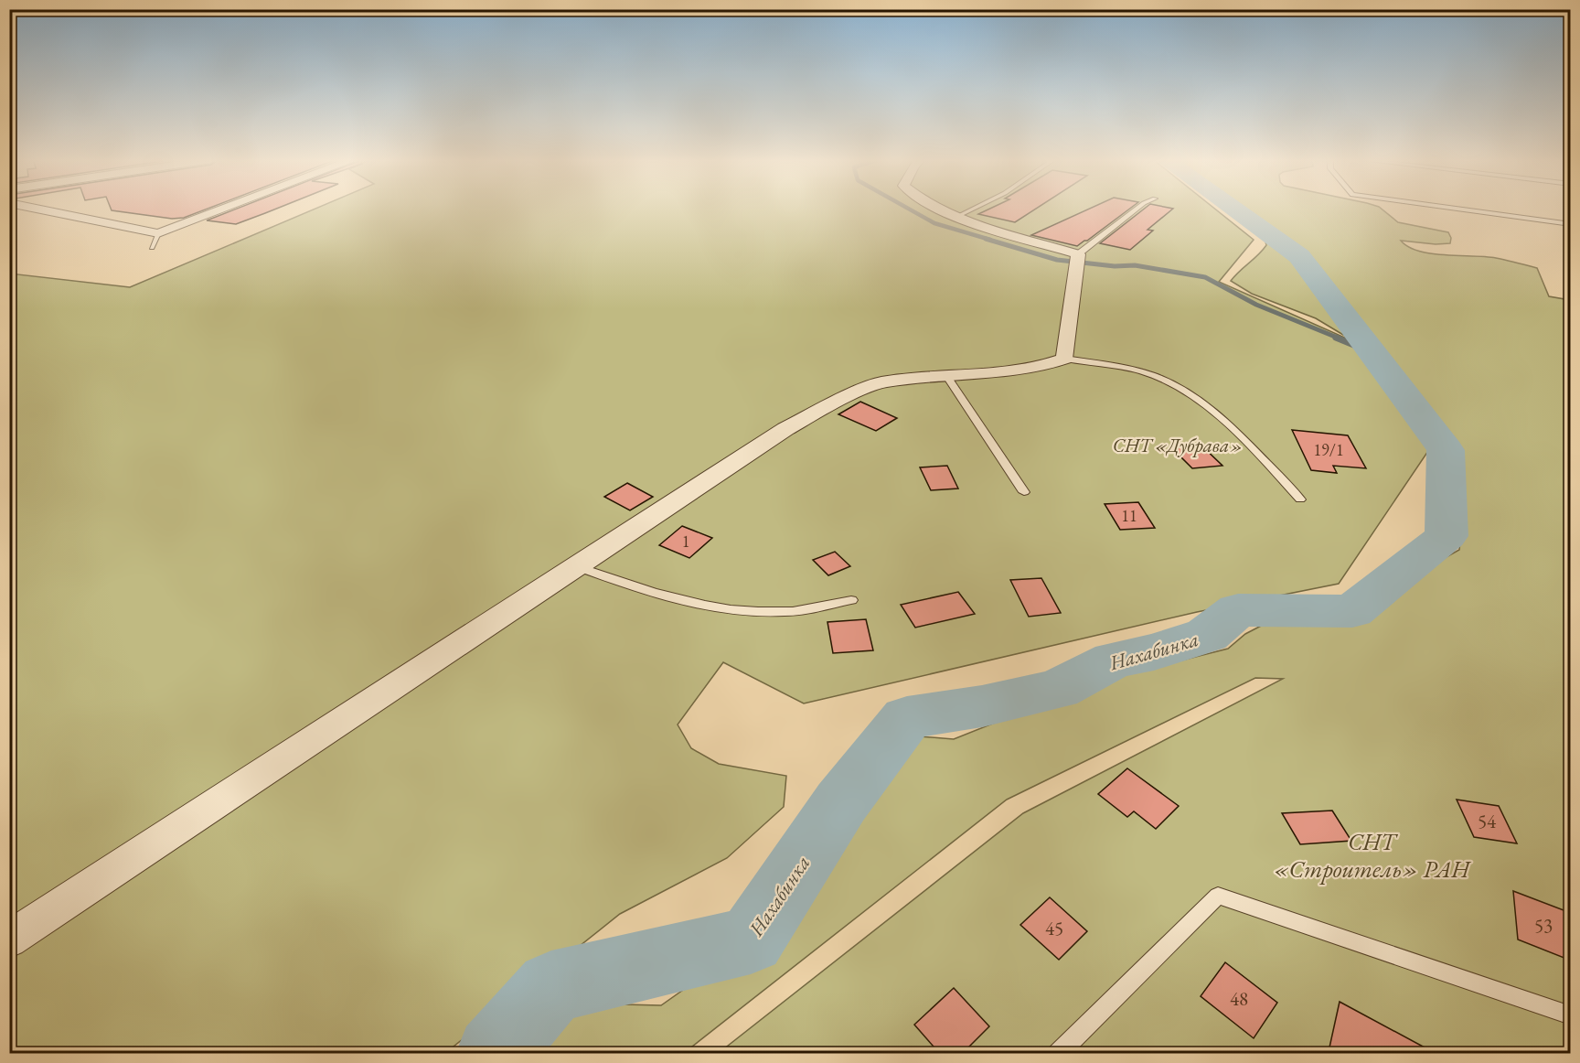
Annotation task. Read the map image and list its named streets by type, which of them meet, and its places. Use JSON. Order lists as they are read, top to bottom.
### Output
{
  "water": ["Нахабинка"],
  "parks": ["СНТ «Дубрава»", "СНТ «Строитель» РАН"],
  "house_numbers": [
    "19/1",
    "11",
    "1",
    "54",
    "53",
    "45",
    "48"
  ]
}
